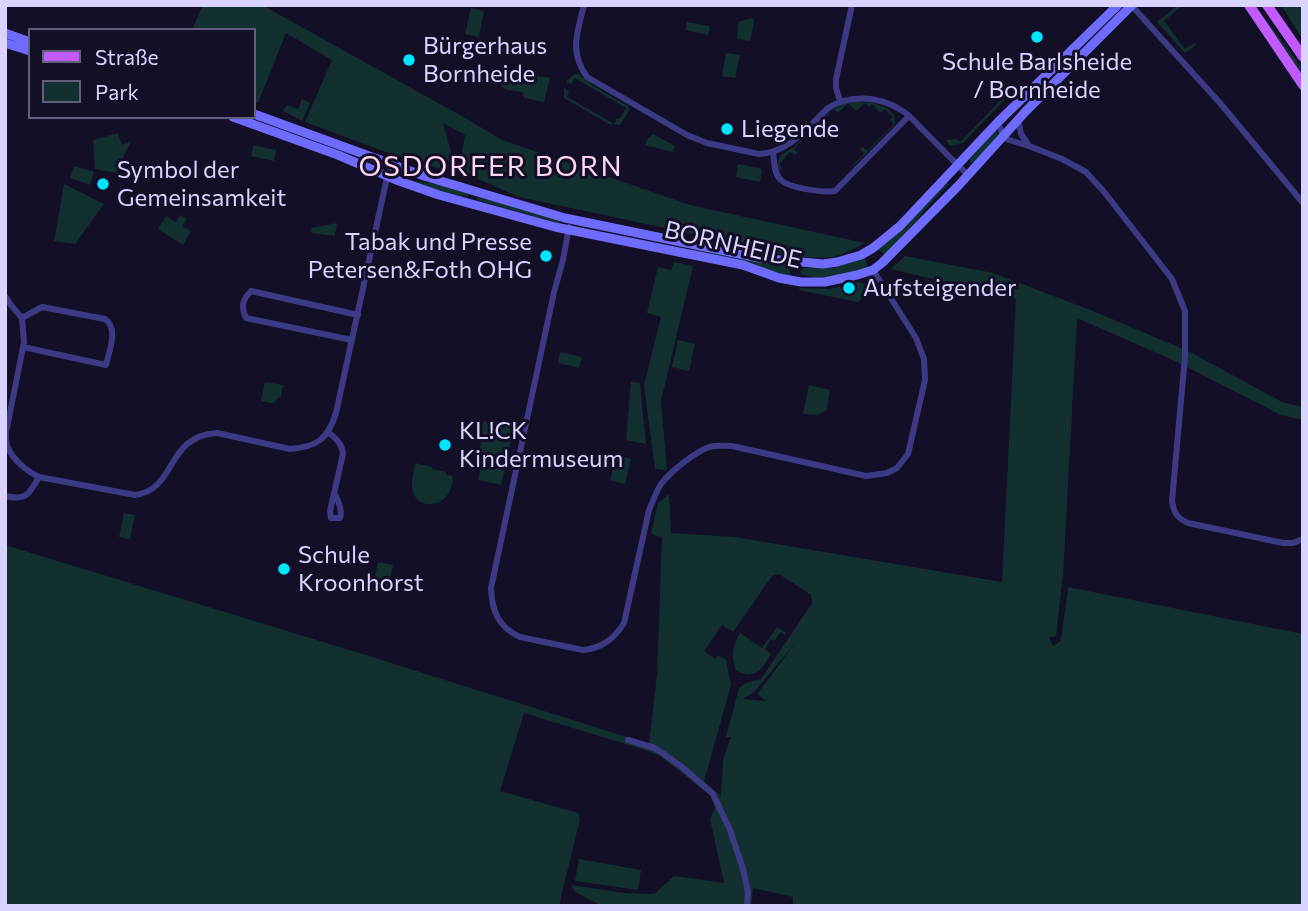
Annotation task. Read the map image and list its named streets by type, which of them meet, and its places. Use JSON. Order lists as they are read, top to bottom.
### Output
{
  "streets": {
    "street": ["BORNHEIDE"]
  },
  "districts": ["OSDORFER BORN"],
  "places": [
    "Schule Barlsheide / Bornheide",
    "Bürgerhaus Bornheide",
    "Liegende",
    "Symbol der Gemeinsamkeit",
    "Tabak und Presse Petersen&Foth OHG",
    "Aufsteigender",
    "KL!CK Kindermuseum",
    "Schule Kroonhorst"
  ],
  "legend": ["Straße", "Park"]
}
